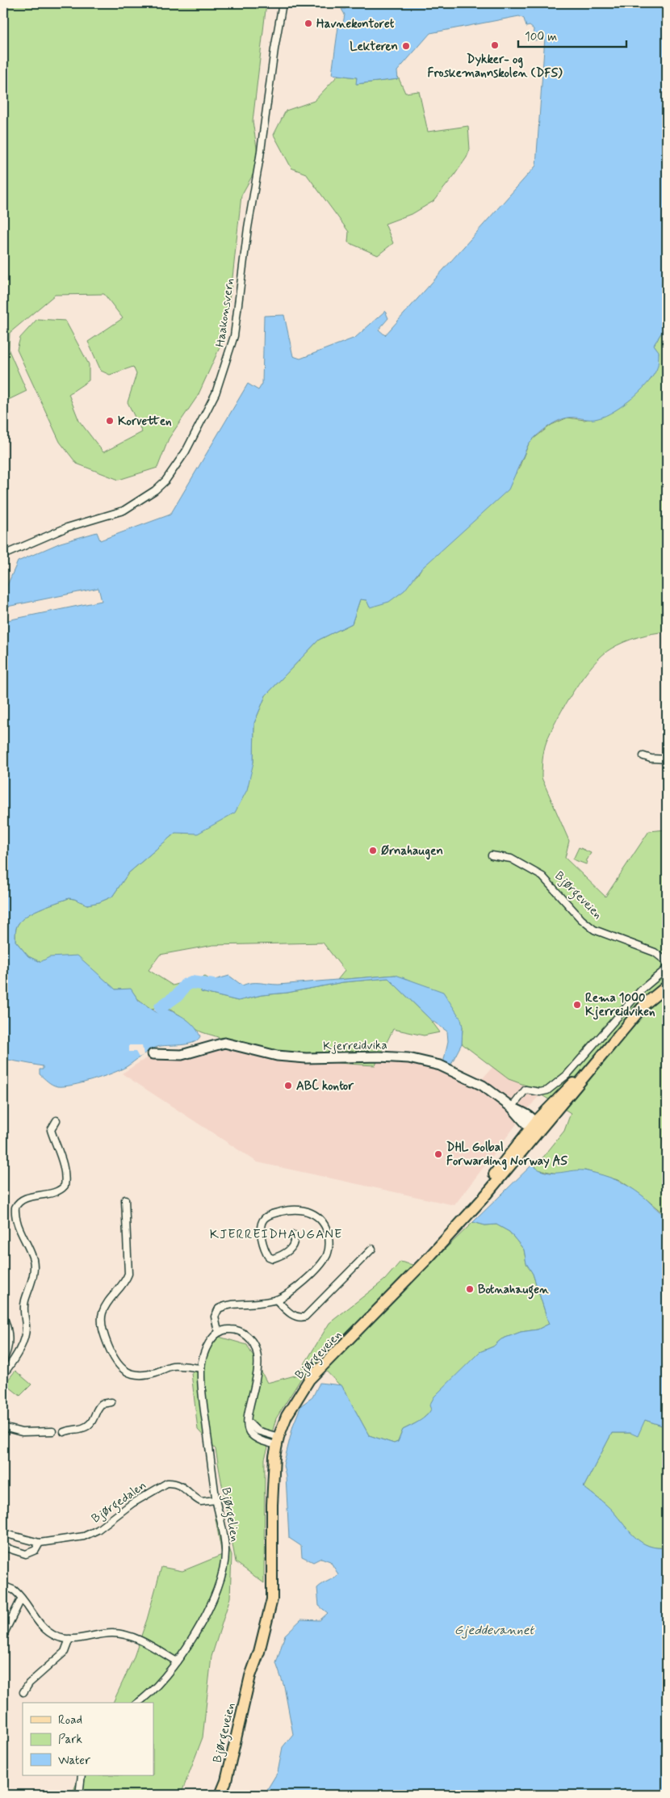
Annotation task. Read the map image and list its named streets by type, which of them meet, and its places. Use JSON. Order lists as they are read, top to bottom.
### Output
{
  "streets": {
    "main road": ["Bjørgeveien"],
    "street": [
      "Haakonsvern",
      "Kjerreidvika",
      "Bjørgedalen",
      "Bjørgelien"
    ]
  },
  "crossings": [
    ["Bjørgeveien", "Kjerreidvika"],
    ["Bjørgedalen", "Bjørgelien"]
  ],
  "districts": ["KJERREIDHAUGANE"],
  "water": ["Gjeddevannet"],
  "places": [
    "Havnekontoret",
    "Dykker- og Froskemannskolen (DFS)",
    "Lekteren",
    "Korvetten",
    "Ørnahaugen",
    "Rema 1000 Kjerreidviken",
    "ABC kontor",
    "DHL Golbal Forwarding Norway AS",
    "Botnahaugen"
  ],
  "legend": ["Road", "Park", "Water"],
  "scale_bar": "100 m"
}
